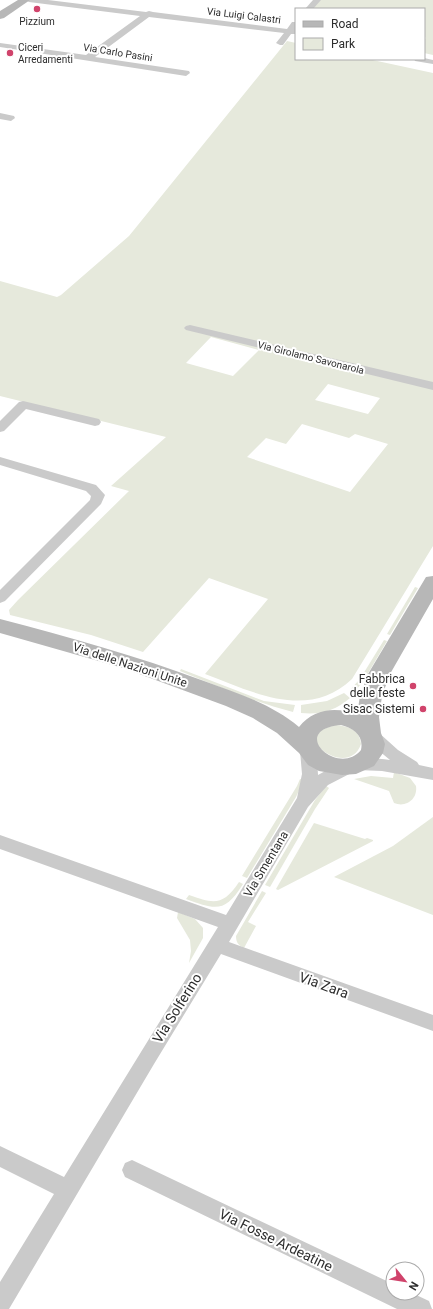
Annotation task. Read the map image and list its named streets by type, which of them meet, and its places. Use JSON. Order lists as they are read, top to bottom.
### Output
{
  "streets": {
    "street": [
      "Via Luigi Calastri",
      "Via Carlo Pasini",
      "Via Girolamo Savonarola",
      "Via delle Nazioni Unite",
      "Via Smentana",
      "Via Zara",
      "Via Solferino",
      "Via Fosse Ardeatine"
    ]
  },
  "crossings": [
    ["Via Smentana", "Via Solferino"],
    ["Via Zara", "Via Solferino"]
  ],
  "places": [
    "Pizzium",
    "Ciceri Arredamenti",
    "Fabbrica delle feste",
    "Sisac Sistemi"
  ],
  "legend": ["Road", "Park"],
  "north": "bottom right"
}
